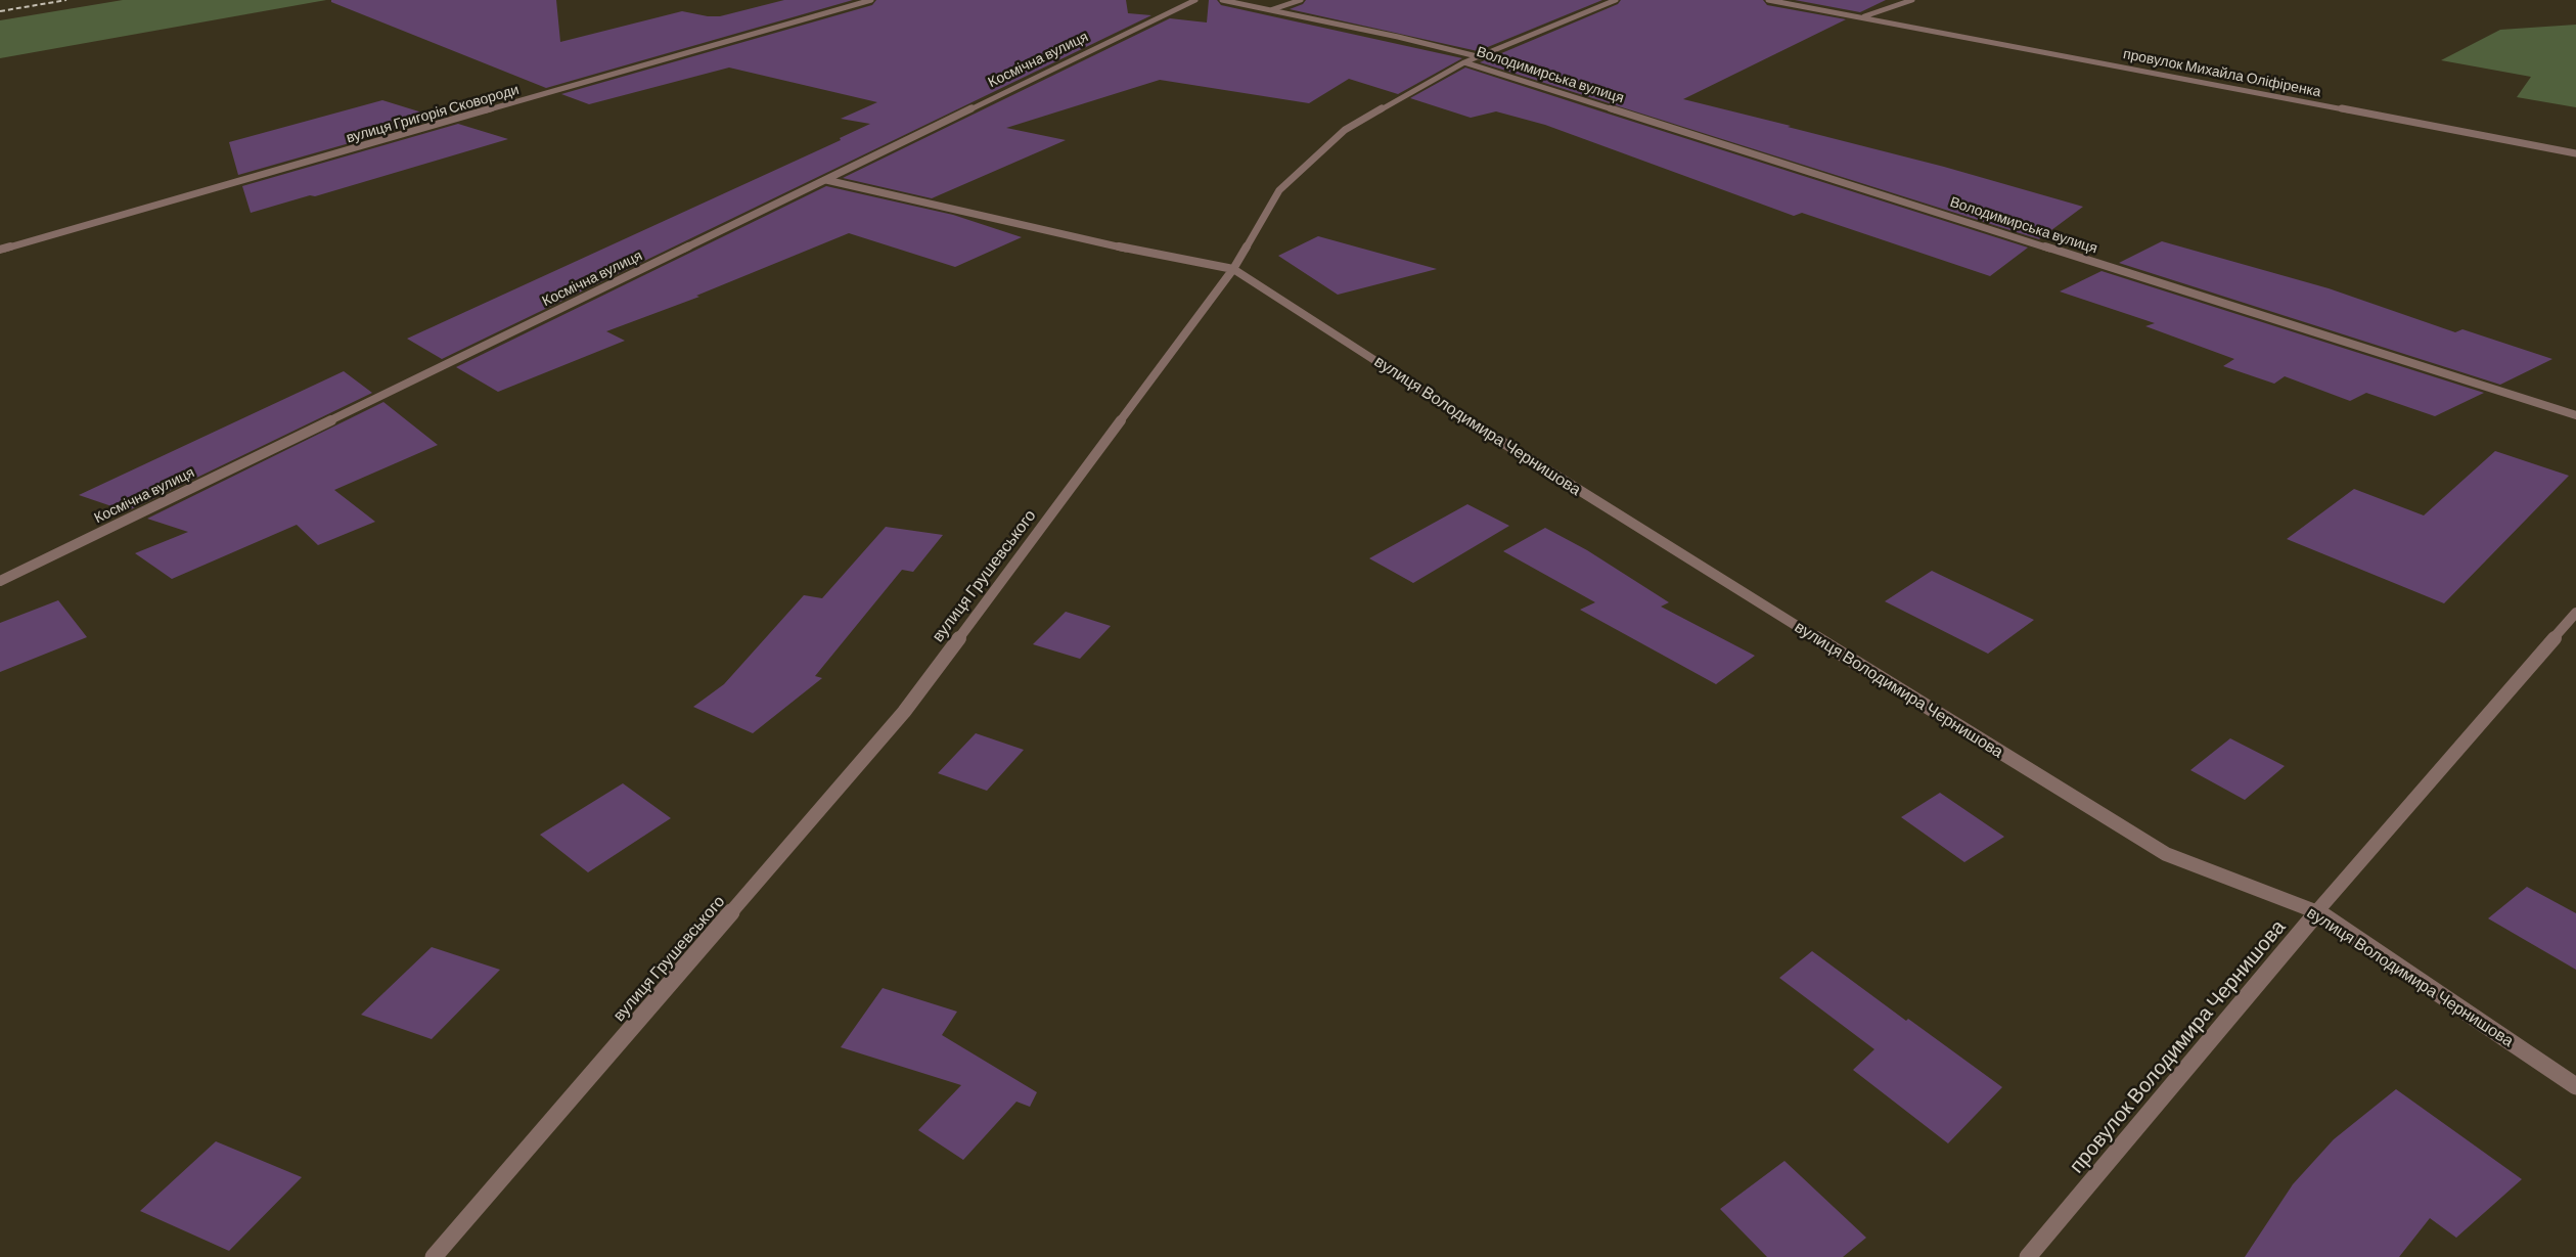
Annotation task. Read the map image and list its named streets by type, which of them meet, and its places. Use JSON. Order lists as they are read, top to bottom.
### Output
{
  "streets": {
    "street": [
      "Космічна вулиця",
      "провулок Михайла Оліфіренка",
      "Володимирська вулиця",
      "вулиця Григорія Сковороди",
      "вулиця Володимира Чернишова",
      "вулиця Грушевського",
      "провулок Володимира Чернишова"
    ]
  },
  "crossings": [
    ["Володимирська вулиця", "вулиця Грушевського"],
    ["вулиця Володимира Чернишова", "вулиця Грушевського"],
    ["вулиця Володимира Чернишова", "провулок Володимира Чернишова"]
  ]
}
